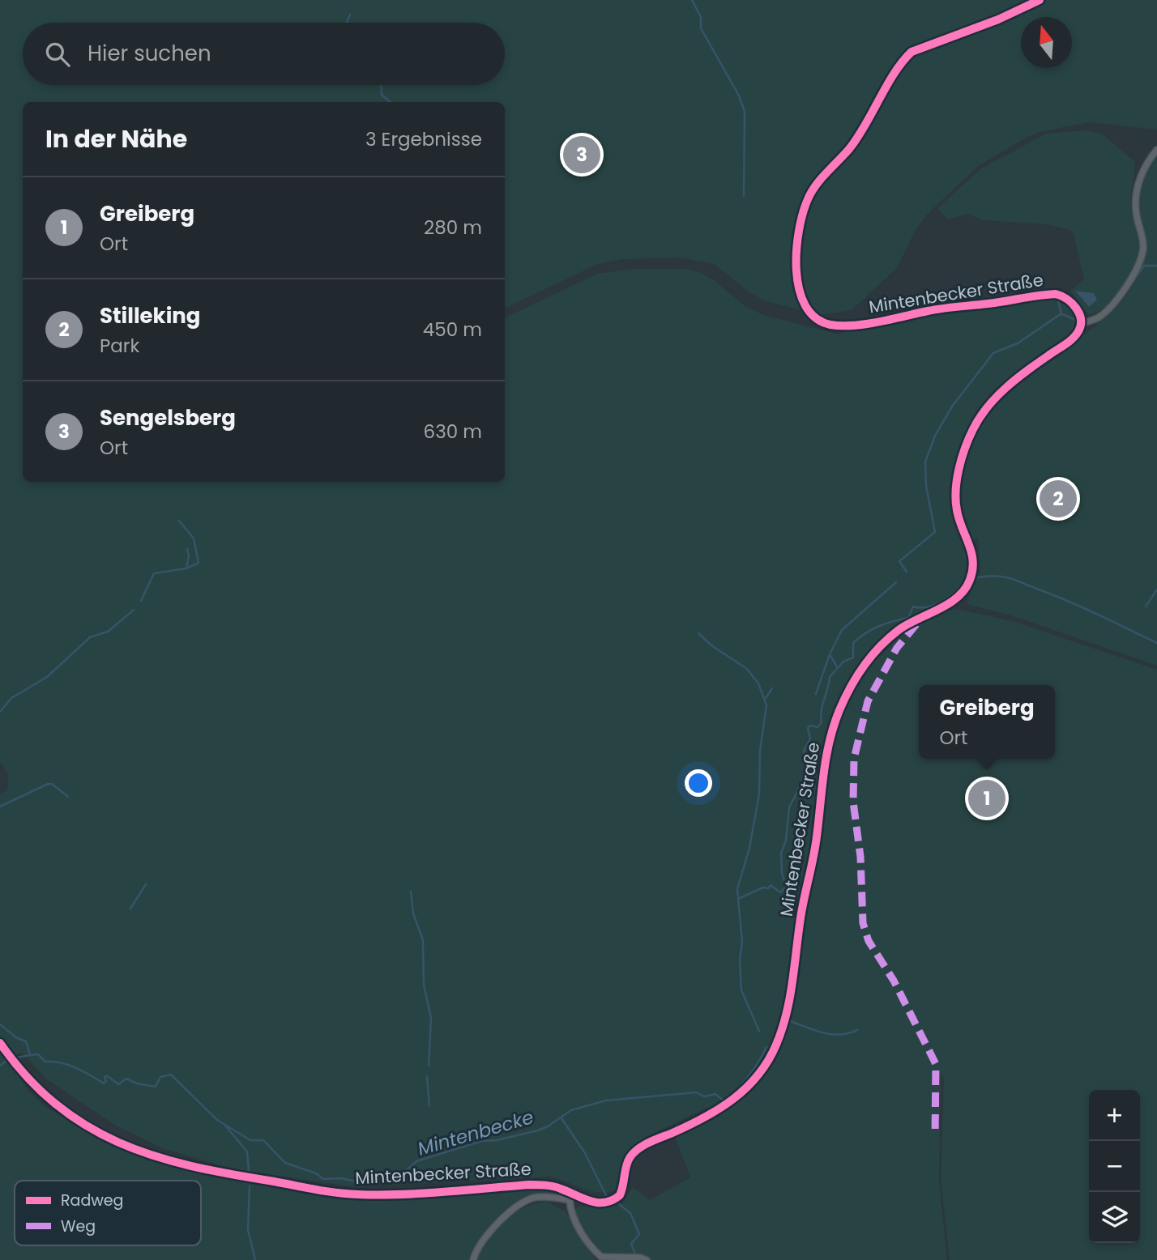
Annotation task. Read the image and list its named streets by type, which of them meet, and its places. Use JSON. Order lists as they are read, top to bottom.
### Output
{
  "streets": {
    "street": ["Mintenbecker Straße"]
  },
  "water": ["Mintenbecke"],
  "legend": ["Radweg", "Weg"],
  "north": "top",
  "page": {
    "search": "Hier suchen",
    "heading": ["In der Nähe", "3 Ergebnisse"],
    "pins": ["3", "2", "1"],
    "list": [
      {
        "mark": "1",
        "name": "Greiberg",
        "note": "Ort",
        "value": "280 m"
      },
      {
        "mark": "2",
        "name": "Stilleking",
        "note": "Park",
        "value": "450 m"
      },
      {
        "mark": "3",
        "name": "Sengelsberg",
        "note": "Ort",
        "value": "630 m"
      }
    ],
    "popup": ["Greiberg", "Ort"],
    "map_buttons": ["+", "−"]
  }
}
